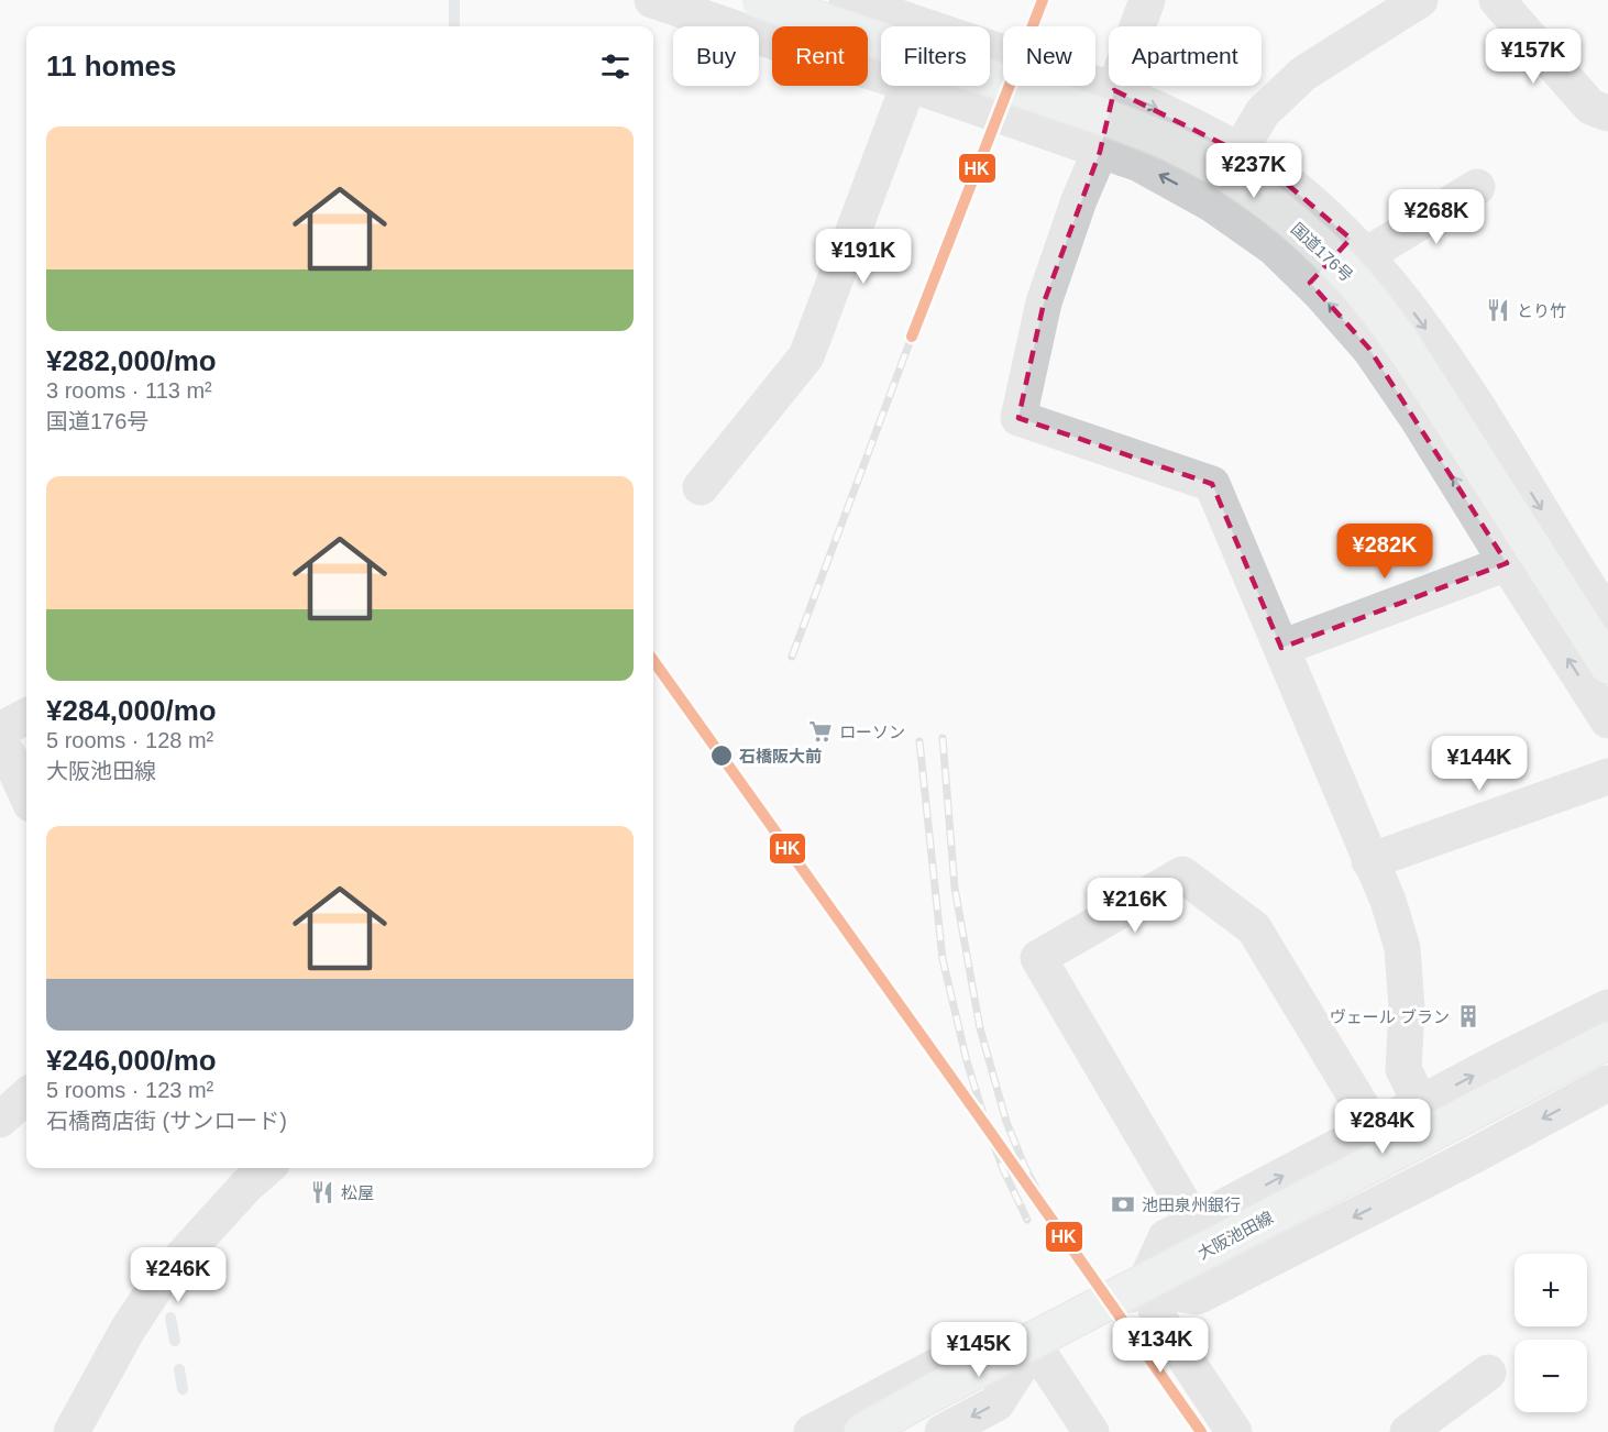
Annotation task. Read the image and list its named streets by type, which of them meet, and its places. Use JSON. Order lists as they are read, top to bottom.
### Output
{
  "streets": {
    "main road": ["国道176号", "大阪池田線"]
  },
  "places": {
    "restaurant": ["とり竹", "松屋"],
    "supermarket": ["ローソン"],
    "other": ["石橋阪大前"],
    "building": ["ヴェール ブラン"],
    "bank": ["池田泉州銀行"]
  },
  "lines": ["transit line HK"],
  "page": {
    "chip": [
      "Buy",
      "Rent",
      "Filters",
      "New",
      "Apartment"
    ],
    "heading": "11 homes",
    "price": [
      "¥157K",
      "¥237K",
      "¥268K",
      "¥191K",
      "¥282K",
      "¥144K",
      "¥216K",
      "¥284K",
      "¥246K",
      "¥134K",
      "¥145K"
    ],
    "list": [
      {
        "name": "¥282,000/mo",
        "note": "3 rooms · 113 m² · 国道176号"
      },
      {
        "name": "¥284,000/mo",
        "note": "5 rooms · 128 m² · 大阪池田線"
      },
      {
        "name": "¥246,000/mo",
        "note": "5 rooms · 123 m² · 石橋商店街 (サンロード)"
      }
    ],
    "map_buttons": ["+", "−"]
  }
}
